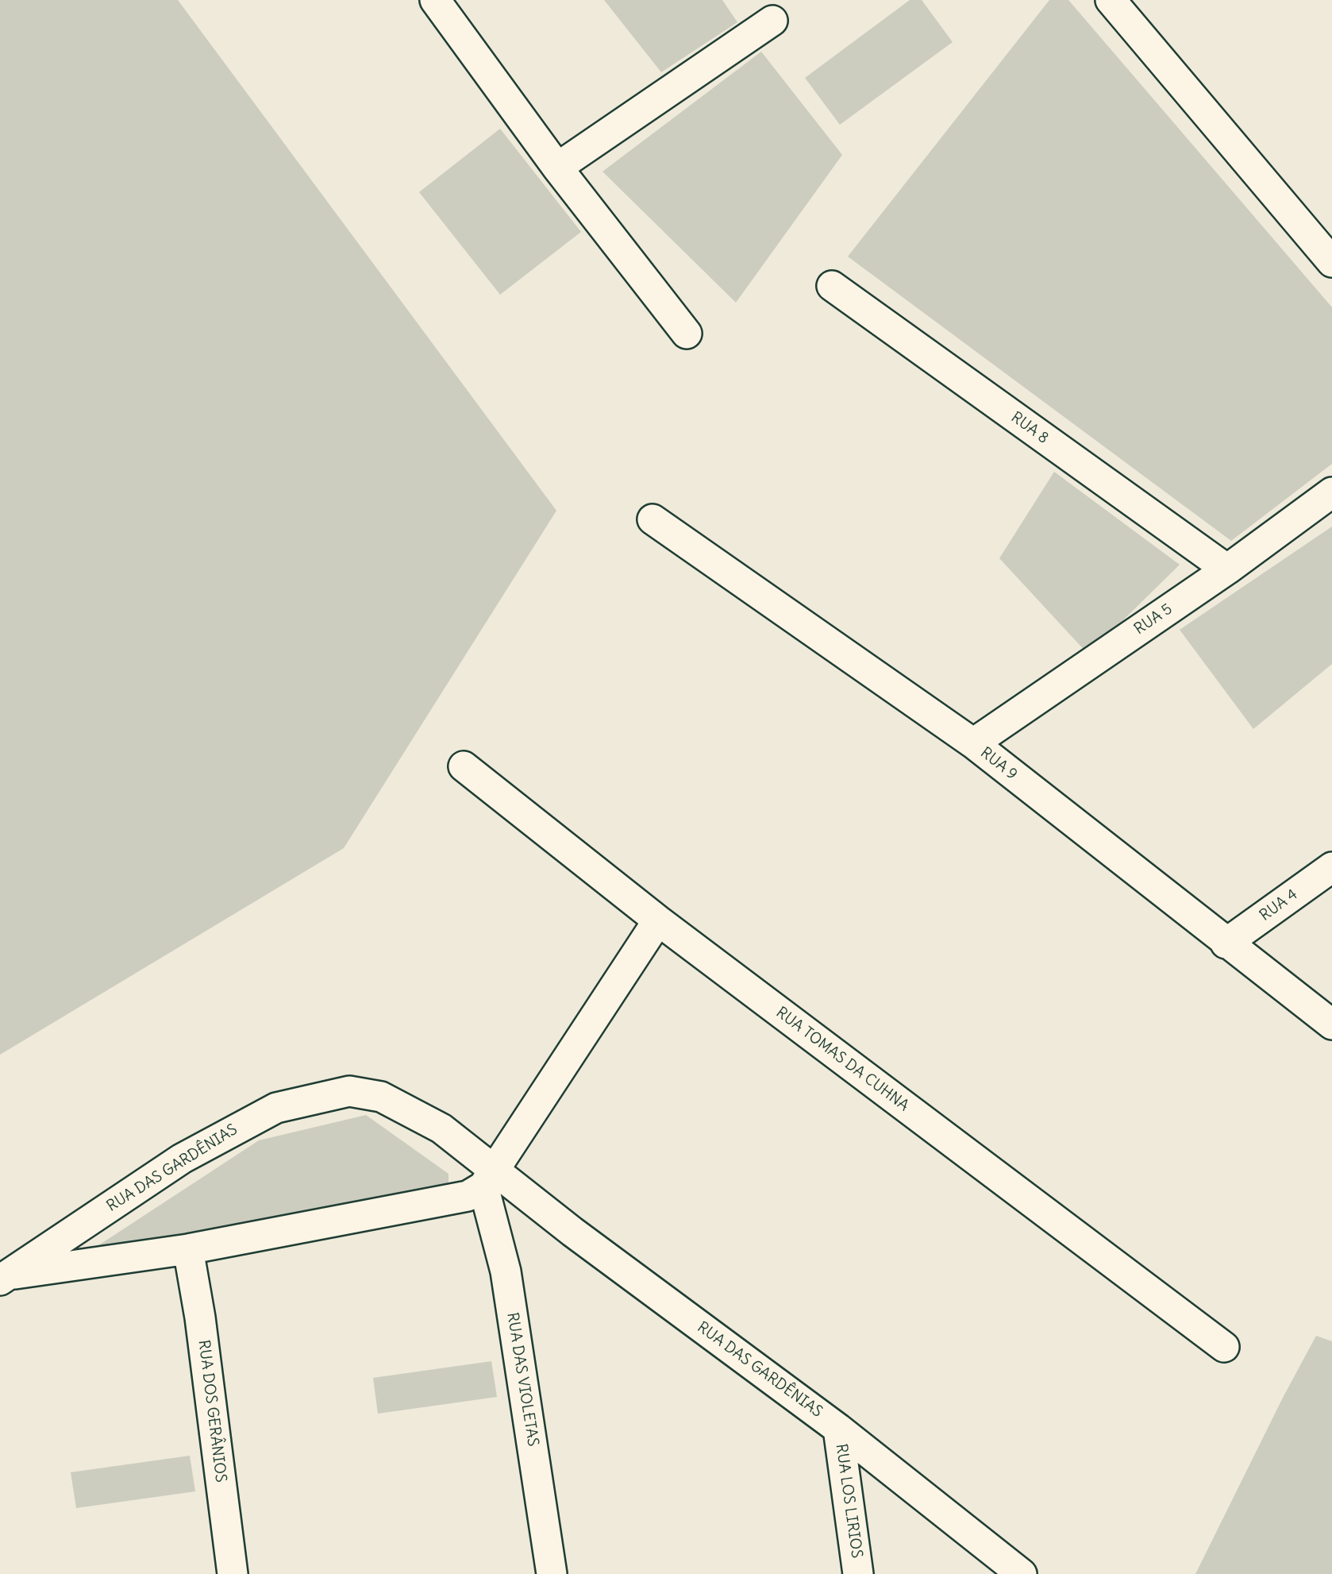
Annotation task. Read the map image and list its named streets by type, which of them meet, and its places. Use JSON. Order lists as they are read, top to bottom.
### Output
{
  "streets": {
    "street": [
      "RUA 8",
      "RUA 5",
      "RUA 9",
      "RUA 4",
      "RUA TOMAS DA CUHNA",
      "RUA DAS GARDÊNIAS",
      "RUA DAS VIOLETAS",
      "RUA DOS GERÂNIOS",
      "RUA LOS LIRIOS"
    ]
  },
  "crossings": [
    ["RUA 8", "RUA 5"],
    ["RUA 5", "RUA 9"],
    ["RUA 9", "RUA 4"],
    ["RUA DAS GARDÊNIAS", "RUA DAS VIOLETAS"],
    ["RUA DAS GARDÊNIAS", "RUA DOS GERÂNIOS"],
    ["RUA DAS GARDÊNIAS", "RUA LOS LIRIOS"]
  ]
}
